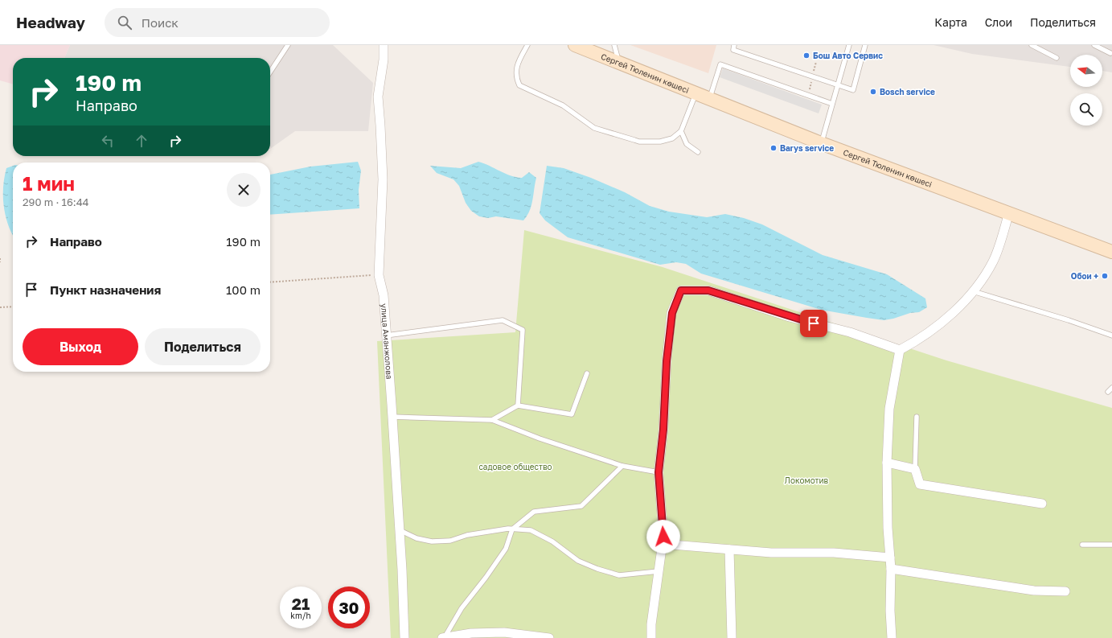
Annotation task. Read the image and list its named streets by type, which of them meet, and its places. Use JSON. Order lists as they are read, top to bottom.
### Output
{
  "streets": {
    "main road": ["Сергей Тюленин көшесі"],
    "street": ["улица Аманжолова"]
  },
  "parks": ["садовое общество", "Локомотив"],
  "places": [
    "Бош Авто Сервис",
    "Bosch service",
    "Barys service",
    "Обои +"
  ],
  "north": "left",
  "page": {
    "header": "Headway",
    "search": "Поиск",
    "nav": ["Карта", "Слои", "Поделиться"],
    "turn": ["190 m", "Направо"],
    "heading": ["1 мин", "290 m · 16:44"],
    "list": [
      {
        "name": "Направо",
        "value": "190 m"
      },
      {
        "name": "Пункт назначения",
        "value": "100 m"
      }
    ],
    "buttons": ["Выход", "Поделиться"],
    "speed": "21 km/h",
    "limit": "30"
  }
}
